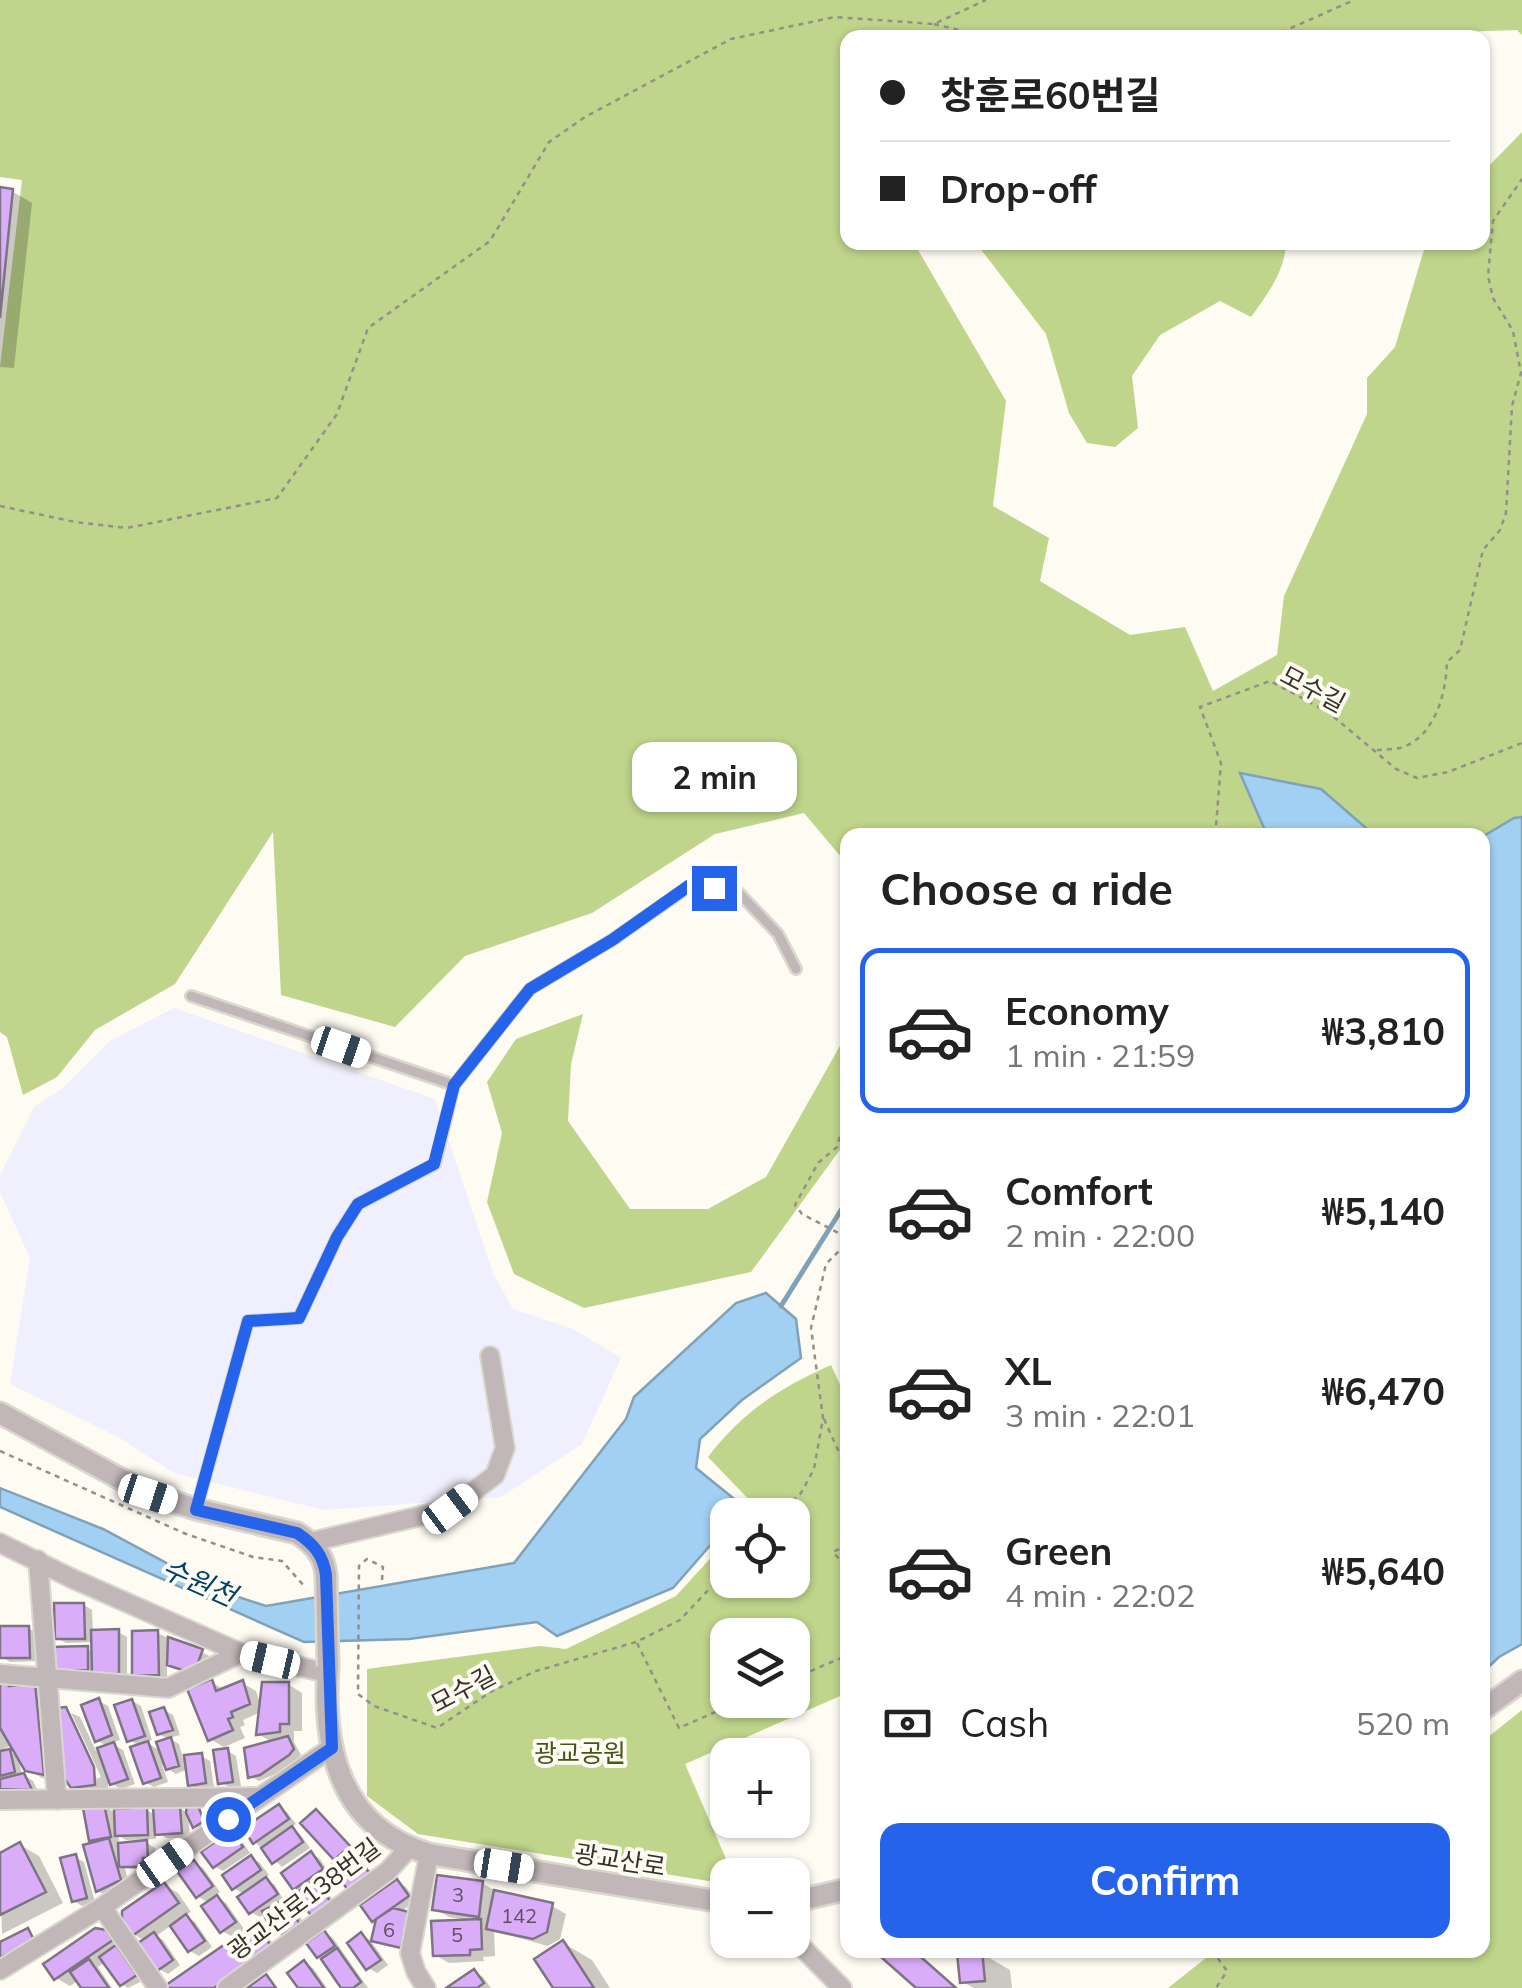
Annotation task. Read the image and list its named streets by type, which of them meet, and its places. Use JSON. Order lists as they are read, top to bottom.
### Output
{
  "streets": {
    "street": ["광교산로", "광교산로138번길"],
    "path": ["모수길"]
  },
  "crossings": [
    ["광교산로", "광교산로138번길"]
  ],
  "water": ["수원천"],
  "parks": ["광교공원"],
  "house_numbers": [
    "3",
    "142",
    "6",
    "5"
  ],
  "page": {
    "banner": ["창훈로60번길", "Drop-off"],
    "bubble": "2 min",
    "heading": "Choose a ride",
    "list": [
      {
        "name": "Economy",
        "note": "1 min · 21:59",
        "value": "₩3,810"
      },
      {
        "name": "Comfort",
        "note": "2 min · 22:00",
        "value": "₩5,140"
      },
      {
        "name": "XL",
        "note": "3 min · 22:01",
        "value": "₩6,470"
      },
      {
        "name": "Green",
        "note": "4 min · 22:02",
        "value": "₩5,640"
      }
    ],
    "map_buttons": ["+", "−"],
    "pay": ["Cash", "520 m"],
    "buttons": "Confirm"
  }
}
